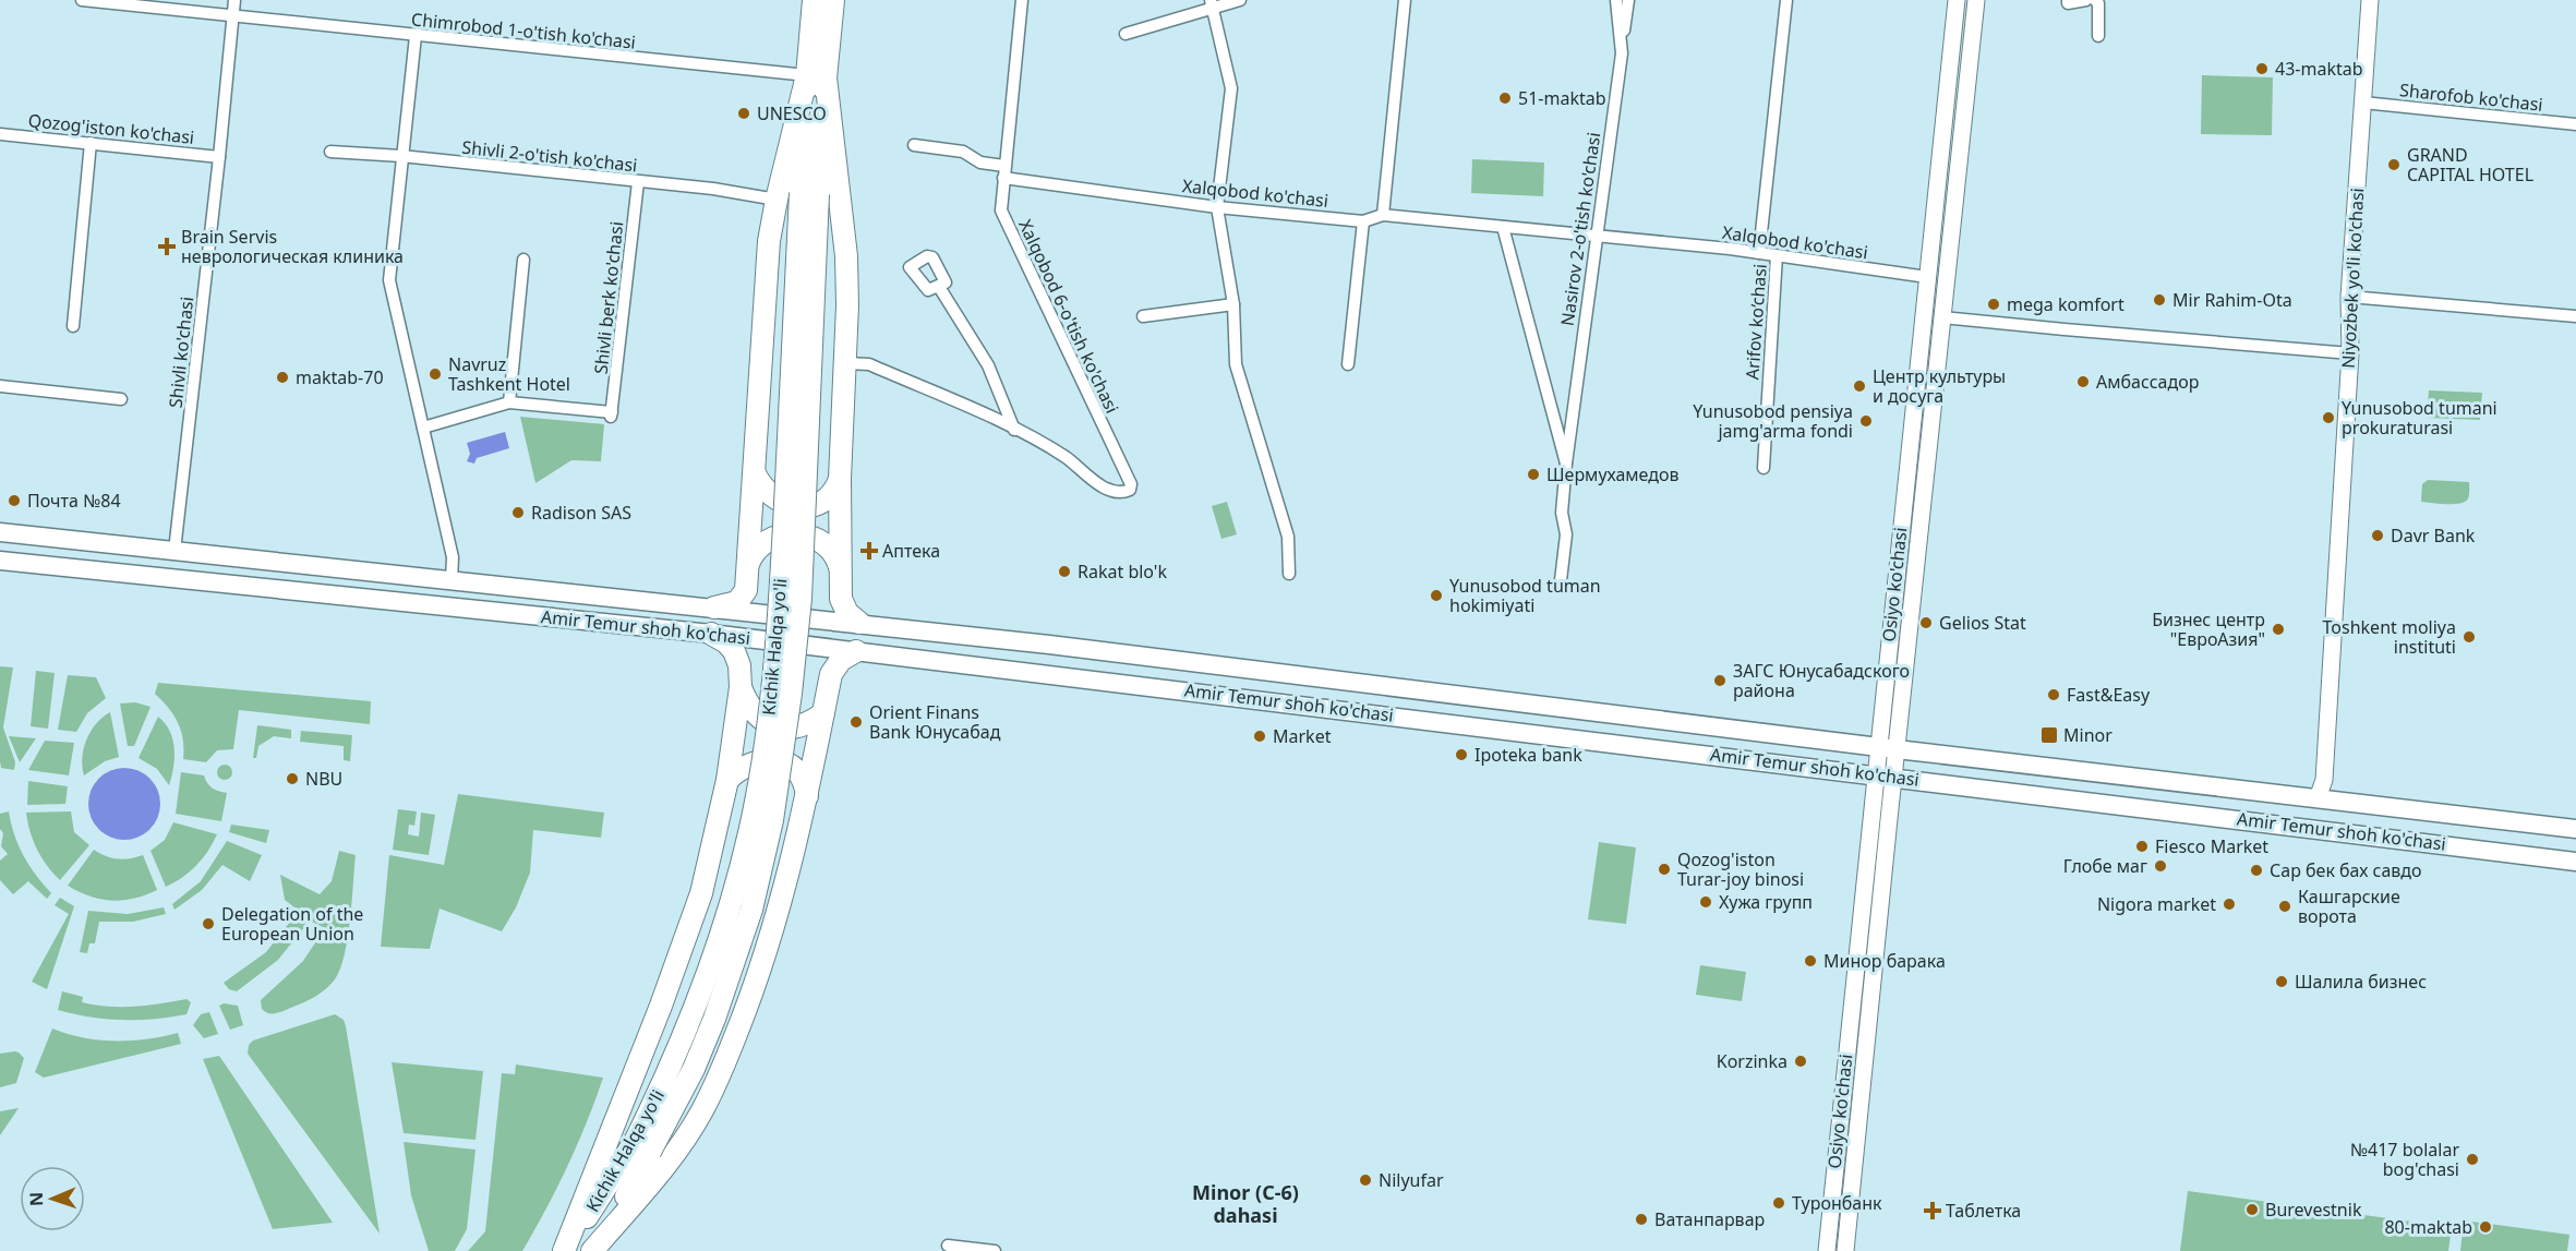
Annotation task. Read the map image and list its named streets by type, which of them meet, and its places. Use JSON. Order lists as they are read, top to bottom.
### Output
{
  "streets": {
    "highway": ["Kichik Halqa yo'li"],
    "main road": ["Niyozbek yo'li ko'chasi", "Osiyo ko'chasi", "Amir Temur shoh ko'chasi"],
    "street": [
      "Chimrobod 1-o'tish ko'chasi",
      "Sharofob ko'chasi",
      "Qozog'iston ko'chasi",
      "Shivli 2-o'tish ko'chasi",
      "Xalqobod ko'chasi",
      "Nasirov 2-o'tish ko'chasi",
      "Shivli berk ko'chasi",
      "Xalqobod 6-o'tish ko'chasi",
      "Arifov ko‘chasi",
      "Shivli ko'chasi"
    ]
  },
  "crossings": [
    ["Chimrobod 1-o'tish ko'chasi", "Shivli ko'chasi"],
    ["Chimrobod 1-o'tish ko'chasi", "Kichik Halqa yo'li"],
    ["Sharofob ko'chasi", "Niyozbek yo'li ko'chasi"],
    ["Qozog'iston ko'chasi", "Shivli ko'chasi"],
    ["Shivli 2-o'tish ko'chasi", "Shivli berk ko'chasi"],
    ["Xalqobod ko'chasi", "Nasirov 2-o'tish ko'chasi"],
    ["Xalqobod ko'chasi", "Xalqobod 6-o'tish ko'chasi"],
    ["Xalqobod ko'chasi", "Arifov ko‘chasi"],
    ["Xalqobod ko'chasi", "Osiyo ko'chasi"],
    ["Niyozbek yo'li ko'chasi", "Amir Temur shoh ko'chasi"],
    ["Shivli ko'chasi", "Amir Temur shoh ko'chasi"],
    ["Osiyo ko'chasi", "Amir Temur shoh ko'chasi"]
  ],
  "districts": ["Minor (C-6) dahasi"],
  "places": {
    "other": [
      "43-maktab",
      "51-maktab",
      "UNESCO",
      "GRAND CAPITAL HOTEL",
      "Mir Rahim-Ota",
      "mega komfort",
      "Navruz Tashkent Hotel",
      "maktab-70",
      "Амбассадор",
      "Центр культуры и досуга",
      "Yunusobod tumani prokuraturasi",
      "Yunusobod pensiya jamg'arma fondi",
      "Шермухамедов",
      "Почта №84",
      "Radison SAS",
      "Davr Bank",
      "Rakat blo'k",
      "Yunusobod tuman hokimiyati",
      "Gelios Stat",
      "Бизнес центр \"ЕвроАзия\"",
      "Toshkent moliya instituti",
      "ЗАГС Юнусабадского района",
      "Fast&Easy",
      "Orient Finans Bank Юнусабад",
      "Market",
      "Ipoteka bank",
      "NBU",
      "Fiesco Market",
      "Глобе маг",
      "Qozog'iston Turar-joy binosi",
      "Сар бек бах савдо",
      "Хужа групп",
      "Nigora market",
      "Кашгарские ворота",
      "Delegation of the European Union",
      "Минор барака",
      "Шалила бизнес",
      "Korzinka",
      "№417 bolalar bog'chasi",
      "Nilyufar",
      "Туронбанк",
      "Burevestnik",
      "Ватанпарвар",
      "80-maktab"
    ],
    "health": ["Brain Servis неврологическая клиника", "Аптека", "Таблетка"],
    "transit": ["Minor"]
  },
  "north": "left"
}
